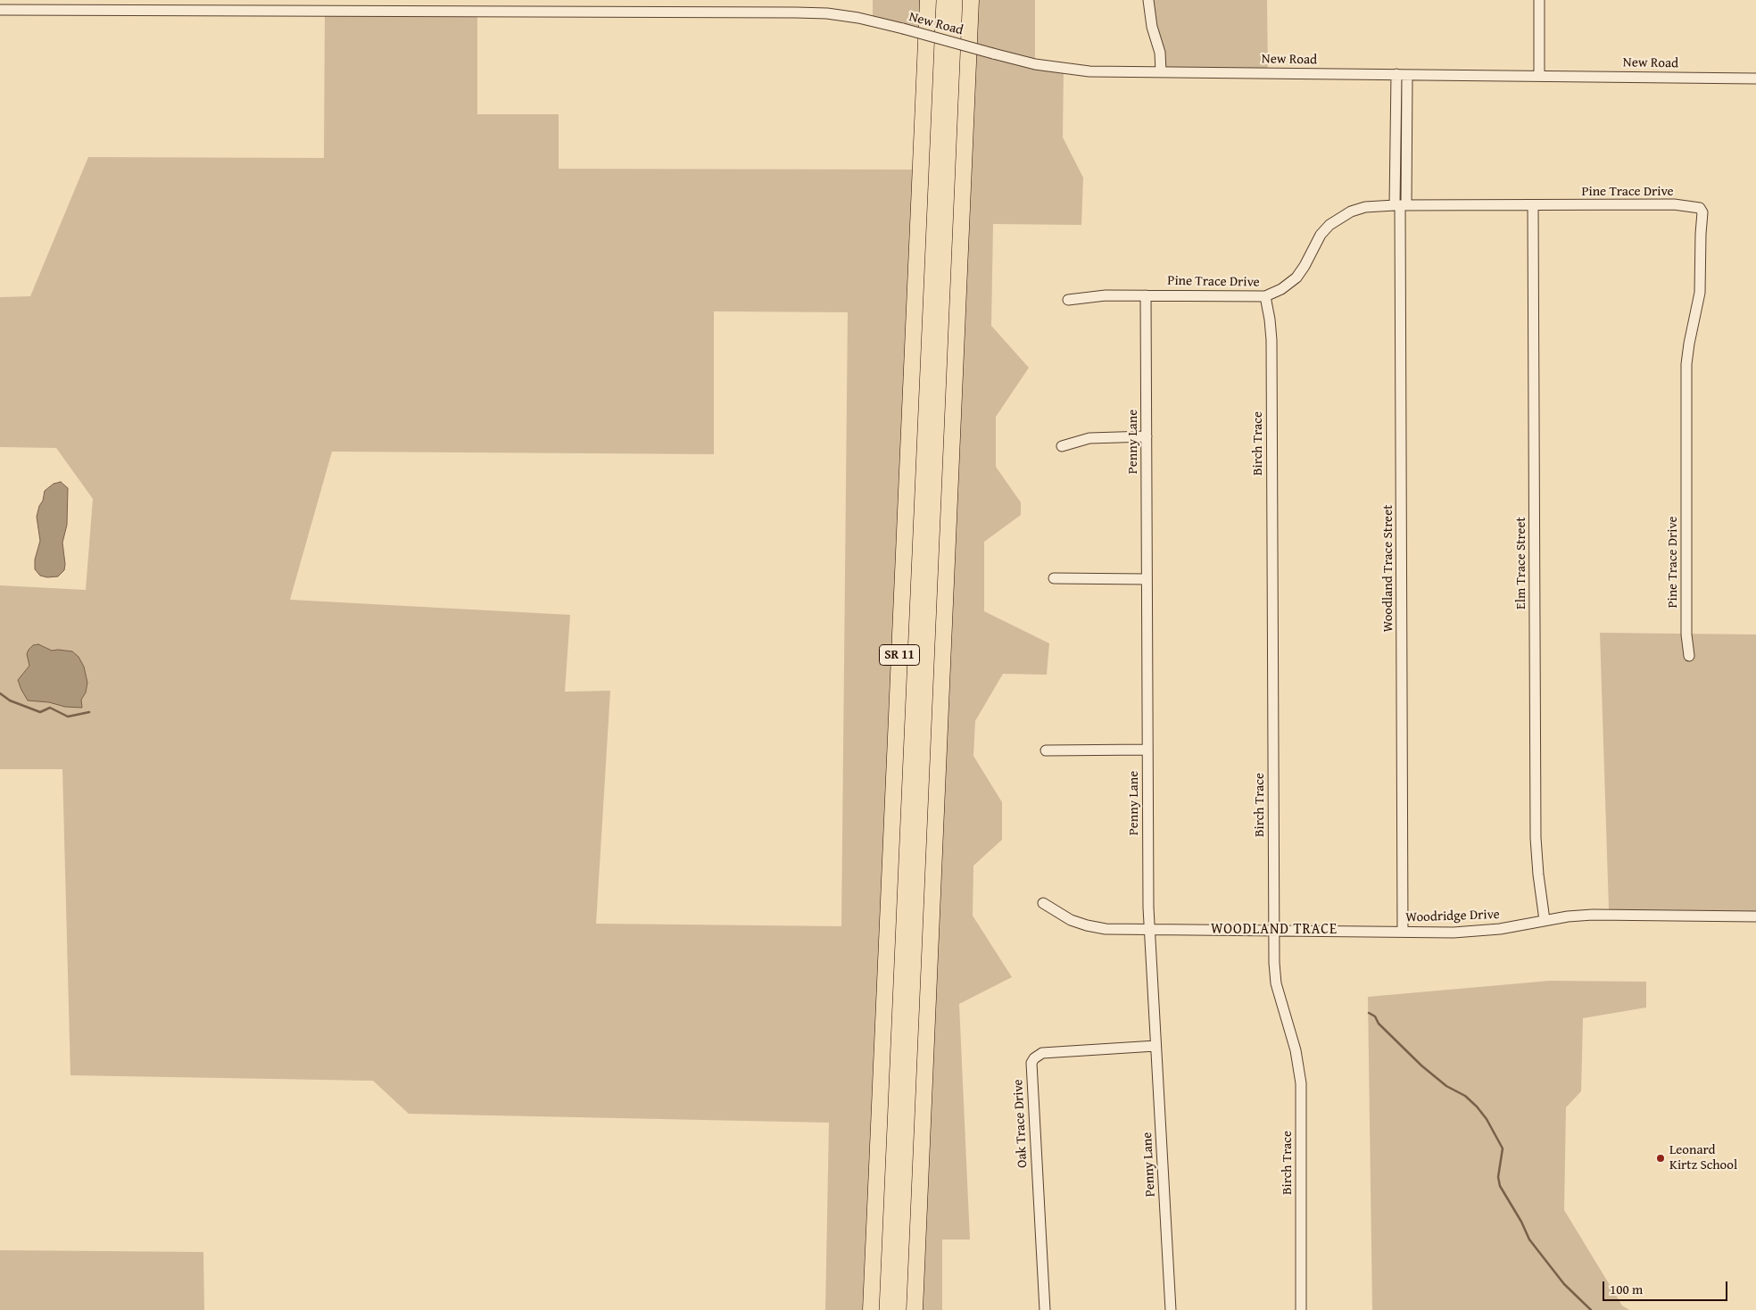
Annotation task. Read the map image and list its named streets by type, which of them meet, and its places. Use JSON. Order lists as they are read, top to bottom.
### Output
{
  "streets": {
    "highway": ["SR 11"],
    "street": [
      "New Road",
      "Pine Trace Drive",
      "Penny Lane",
      "Birch Trace",
      "Elm Trace Street",
      "Woodland Trace Street",
      "Woodridge Drive",
      "Oak Trace Drive"
    ]
  },
  "crossings": [
    ["New Road", "Woodland Trace Street"],
    ["Pine Trace Drive", "Penny Lane"],
    ["Pine Trace Drive", "Birch Trace"],
    ["Pine Trace Drive", "Elm Trace Street"],
    ["Pine Trace Drive", "Woodland Trace Street"],
    ["Penny Lane", "Woodridge Drive"],
    ["Penny Lane", "Oak Trace Drive"],
    ["Birch Trace", "Woodridge Drive"],
    ["Elm Trace Street", "Woodridge Drive"],
    ["Woodland Trace Street", "Woodridge Drive"]
  ],
  "districts": ["WOODLAND TRACE"],
  "places": ["Leonard Kirtz School"],
  "scale_bar": "100 m"
}
